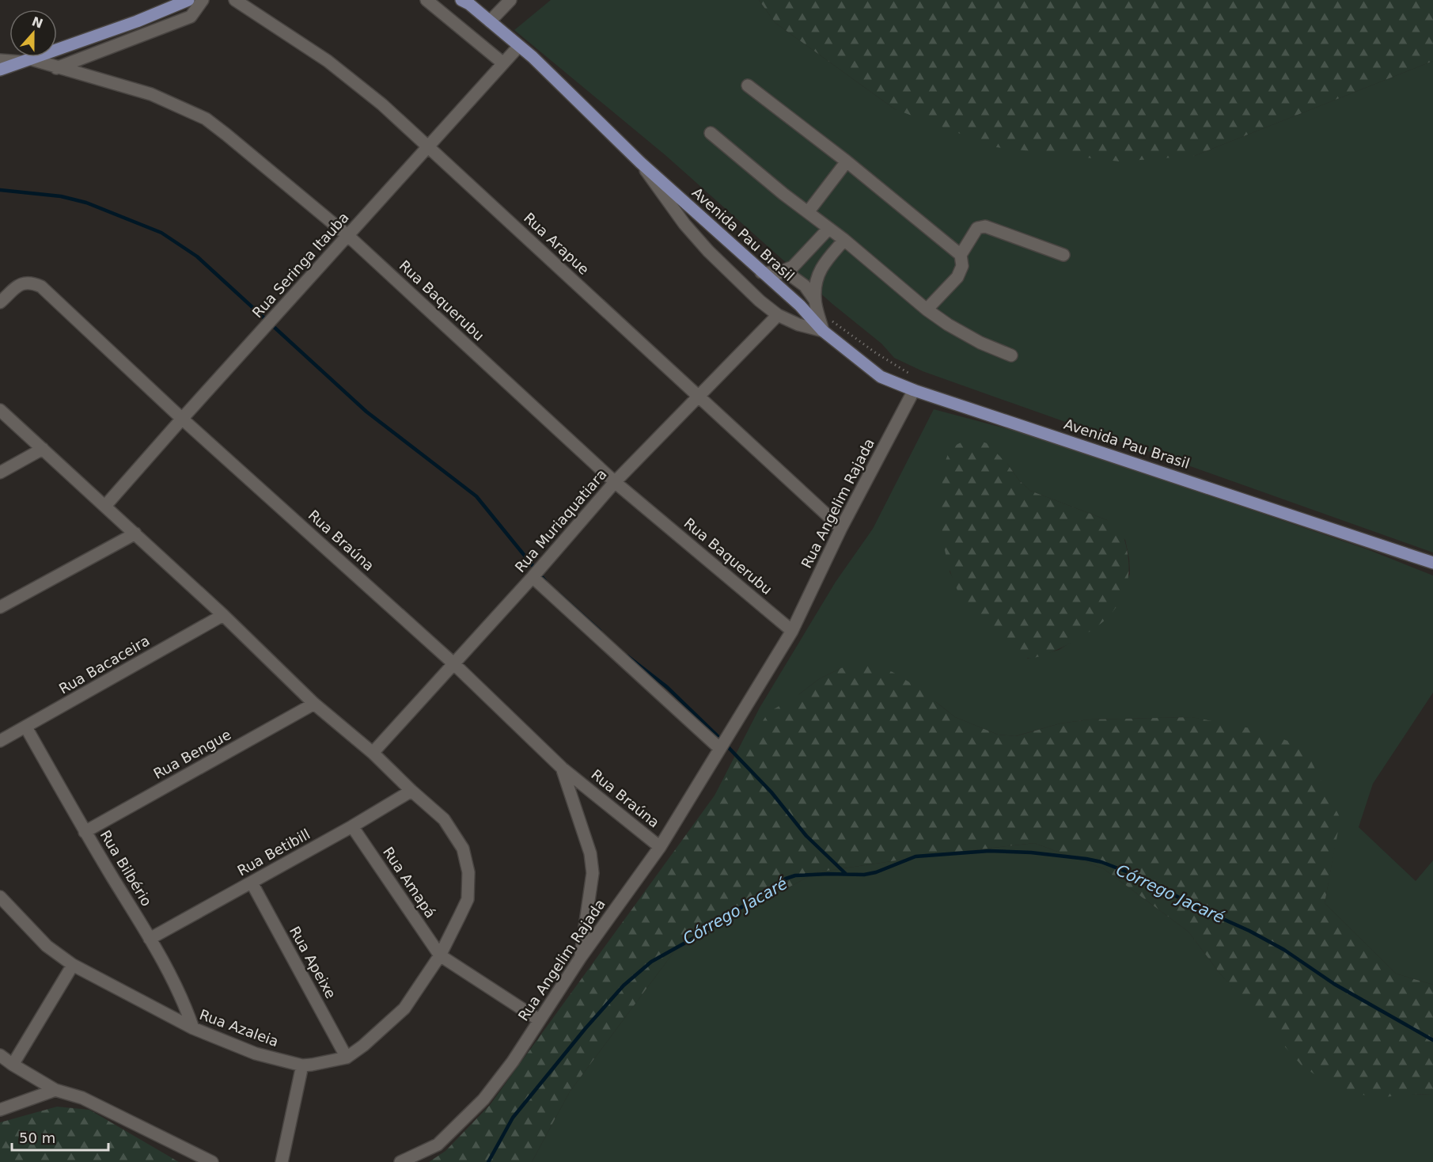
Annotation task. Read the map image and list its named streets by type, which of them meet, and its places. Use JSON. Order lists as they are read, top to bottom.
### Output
{
  "streets": {
    "main road": ["Avenida Pau Brasil"],
    "street": [
      "Rua Arapue",
      "Rua Seringa Itauba",
      "Rua Baquerubu",
      "Rua Angelim Rajada",
      "Rua Muriaquatiara",
      "Rua Braúna",
      "Rua Bacaceira",
      "Rua Bengue",
      "Rua Betibill",
      "Rua Bilbério",
      "Rua Amapá",
      "Rua Apeixe",
      "Rua Azaleia"
    ]
  },
  "crossings": [
    ["Avenida Pau Brasil", "Rua Seringa Itauba"],
    ["Avenida Pau Brasil", "Rua Angelim Rajada"],
    ["Avenida Pau Brasil", "Rua Muriaquatiara"],
    ["Rua Arapue", "Rua Seringa Itauba"],
    ["Rua Arapue", "Rua Angelim Rajada"],
    ["Rua Arapue", "Rua Muriaquatiara"],
    ["Rua Seringa Itauba", "Rua Baquerubu"],
    ["Rua Seringa Itauba", "Rua Braúna"],
    ["Rua Seringa Itauba", "Rua Azaleia"],
    ["Rua Baquerubu", "Rua Angelim Rajada"],
    ["Rua Baquerubu", "Rua Muriaquatiara"],
    ["Rua Angelim Rajada", "Rua Braúna"],
    ["Rua Muriaquatiara", "Rua Braúna"],
    ["Rua Muriaquatiara", "Rua Azaleia"],
    ["Rua Bacaceira", "Rua Bilbério"],
    ["Rua Bacaceira", "Rua Azaleia"],
    ["Rua Bengue", "Rua Bilbério"],
    ["Rua Bengue", "Rua Azaleia"],
    ["Rua Betibill", "Rua Bilbério"],
    ["Rua Betibill", "Rua Amapá"],
    ["Rua Betibill", "Rua Apeixe"],
    ["Rua Betibill", "Rua Azaleia"],
    ["Rua Bilbério", "Rua Azaleia"],
    ["Rua Amapá", "Rua Azaleia"],
    ["Rua Apeixe", "Rua Azaleia"]
  ],
  "water": ["Córrego Jacaré"],
  "scale_bar": "50 m",
  "north": "top"
}
